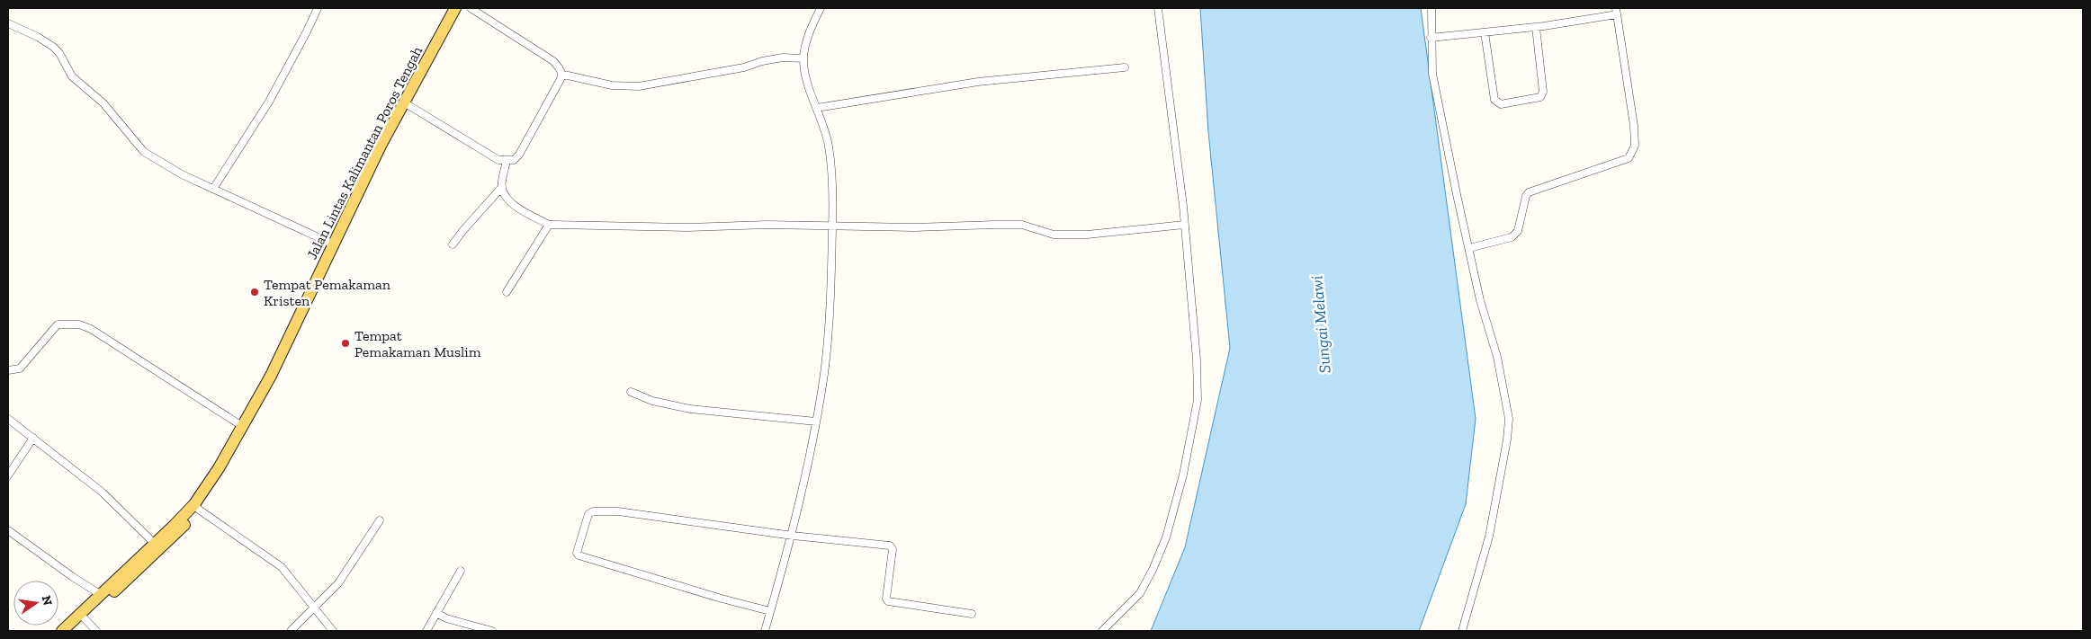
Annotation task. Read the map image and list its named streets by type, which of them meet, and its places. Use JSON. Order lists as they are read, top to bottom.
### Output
{
  "streets": {
    "main road": ["Jalan Lintas Kalimantan Poros Tengah"]
  },
  "water": ["Sungai Melawi"],
  "places": ["Tempat Pemakaman Kristen", "Tempat Pemakaman Muslim"],
  "north": "right"
}
